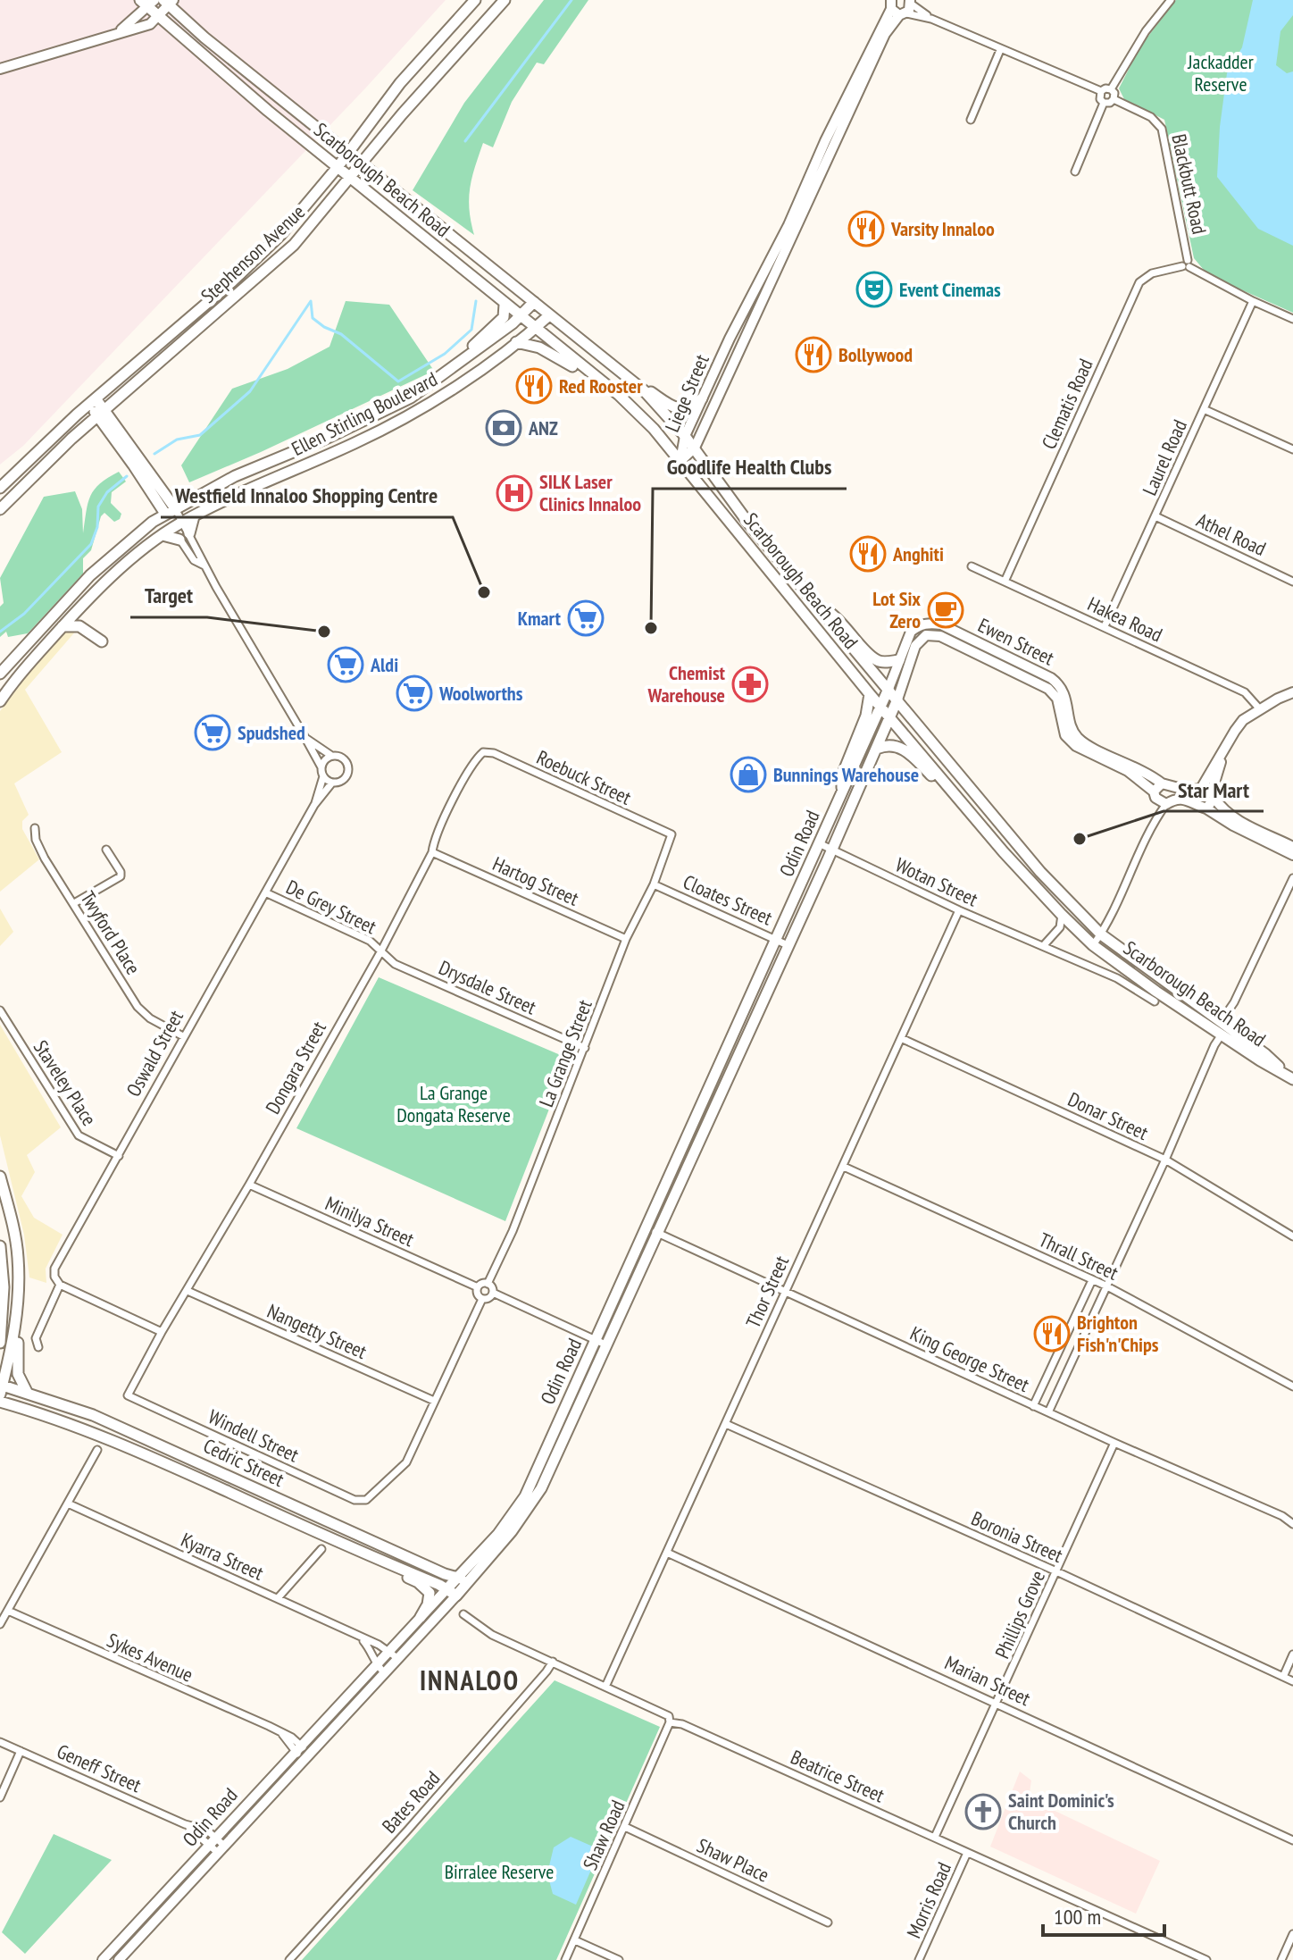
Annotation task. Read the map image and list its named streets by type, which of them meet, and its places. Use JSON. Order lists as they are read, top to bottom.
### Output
{
  "streets": {
    "main road": [
      "Scarborough Beach Road",
      "Stephenson Avenue",
      "Liege Street",
      "Ellen Stirling Boulevard",
      "Ewen Street",
      "Odin Road",
      "Cedric Street"
    ],
    "street": [
      "Blackbutt Road",
      "Clematis Road",
      "Laurel Road",
      "Athel Road",
      "Hakea Road",
      "Roebuck Street",
      "Hartog Street",
      "Wotan Street",
      "Cloates Street",
      "De Grey Street",
      "Twyford Place",
      "Drysdale Street",
      "Oswald Street",
      "La Grange Street",
      "Dongara Street",
      "Staveley Place",
      "Donar Street",
      "Minilya Street",
      "Thrall Street",
      "Thor Street",
      "Nangetty Street",
      "King George Street",
      "Windell Street",
      "Boronia Street",
      "Kyarra Street",
      "Phillips Grove",
      "Sykes Avenue",
      "Marian Street",
      "Geneff Street",
      "Beatrice Street",
      "Bates Road",
      "Shaw Road",
      "Shaw Place",
      "Morris Road"
    ]
  },
  "crossings": [
    ["Scarborough Beach Road", "Stephenson Avenue"],
    ["Scarborough Beach Road", "Liege Street"],
    ["Scarborough Beach Road", "Ellen Stirling Boulevard"],
    ["Scarborough Beach Road", "Ewen Street"],
    ["Scarborough Beach Road", "Odin Road"],
    ["Blackbutt Road", "Clematis Road"],
    ["Clematis Road", "Hakea Road"],
    ["Laurel Road", "Athel Road"],
    ["Laurel Road", "Hakea Road"],
    ["Ewen Street", "Odin Road"],
    ["Roebuck Street", "La Grange Street"],
    ["Roebuck Street", "Dongara Street"],
    ["Odin Road", "Wotan Street"],
    ["Odin Road", "Cloates Street"],
    ["Odin Road", "King George Street"],
    ["Odin Road", "Cedric Street"],
    ["Odin Road", "Kyarra Street"],
    ["Odin Road", "Sykes Avenue"],
    ["Odin Road", "Geneff Street"],
    ["Hartog Street", "La Grange Street"],
    ["Hartog Street", "Dongara Street"],
    ["Wotan Street", "Thor Street"],
    ["Cloates Street", "La Grange Street"],
    ["De Grey Street", "Drysdale Street"],
    ["De Grey Street", "Oswald Street"],
    ["De Grey Street", "Dongara Street"],
    ["Twyford Place", "Oswald Street"],
    ["Drysdale Street", "La Grange Street"],
    ["Drysdale Street", "Dongara Street"],
    ["Oswald Street", "Staveley Place"],
    ["La Grange Street", "Minilya Street"],
    ["Dongara Street", "Minilya Street"],
    ["Dongara Street", "Nangetty Street"],
    ["Dongara Street", "Windell Street"],
    ["Donar Street", "Thor Street"],
    ["Thrall Street", "Thor Street"],
    ["Thor Street", "King George Street"],
    ["Thor Street", "Boronia Street"],
    ["Thor Street", "Marian Street"],
    ["Thor Street", "Beatrice Street"],
    ["Nangetty Street", "Windell Street"],
    ["King George Street", "Phillips Grove"],
    ["Boronia Street", "Phillips Grove"],
    ["Phillips Grove", "Marian Street"],
    ["Phillips Grove", "Beatrice Street"],
    ["Beatrice Street", "Bates Road"],
    ["Beatrice Street", "Shaw Road"],
    ["Beatrice Street", "Morris Road"],
    ["Shaw Road", "Shaw Place"]
  ],
  "districts": ["INNALOO"],
  "parks": ["Jackadder Reserve", "La Grange Dongata Reserve", "Birralee Reserve"],
  "places": {
    "restaurant": [
      "Varsity Innaloo",
      "Bollywood",
      "Red Rooster",
      "Anghiti",
      "Brighton Fish'n'Chips"
    ],
    "theatre": ["Event Cinemas"],
    "bank": ["ANZ"],
    "hospital": ["SILK Laser Clinics Innaloo"],
    "other": [
      "Westfield Innaloo Shopping Centre",
      "Goodlife Health Clubs",
      "Target",
      "Star Mart"
    ],
    "cafe": ["Lot Six Zero"],
    "supermarket": [
      "Kmart",
      "Aldi",
      "Woolworths",
      "Spudshed"
    ],
    "pharmacy": ["Chemist Warehouse"],
    "shop": ["Bunnings Warehouse"],
    "church": ["Saint Dominic's Church"]
  },
  "scale_bar": "100 m"
}
